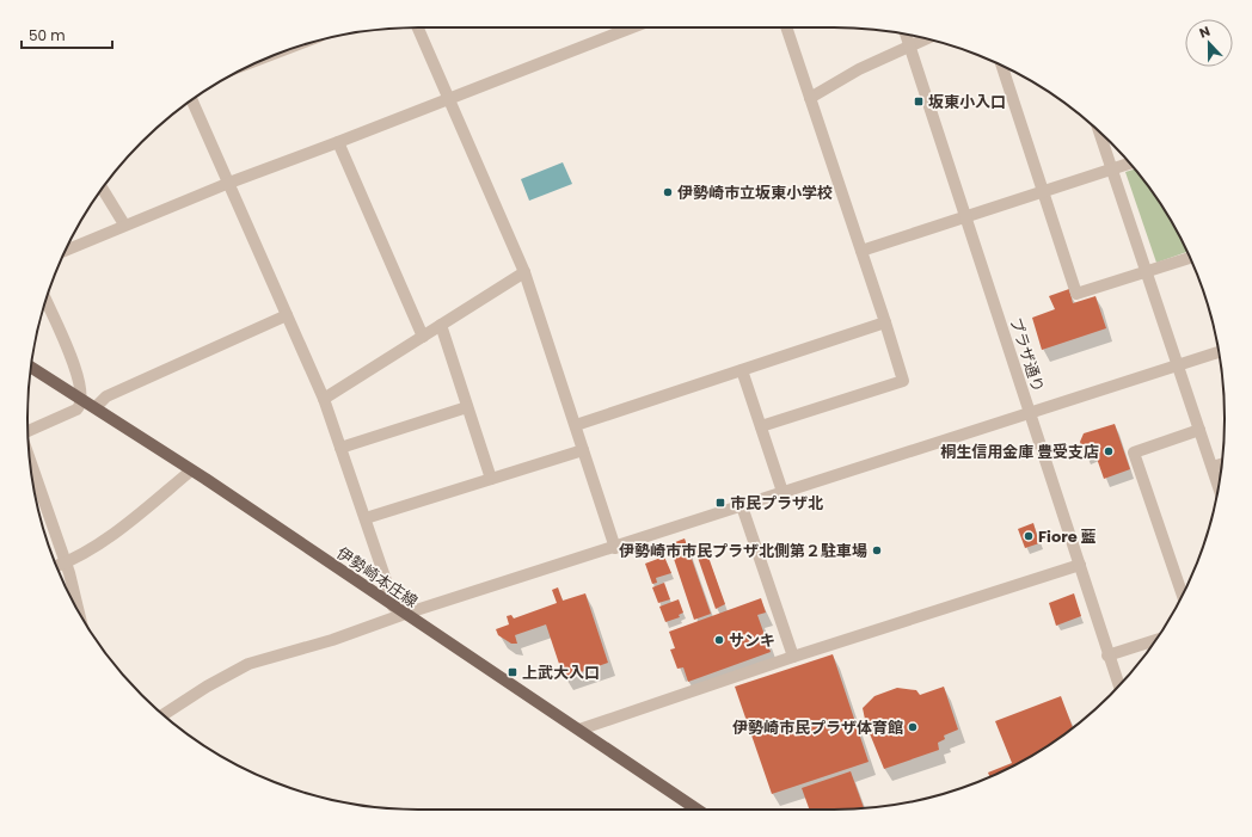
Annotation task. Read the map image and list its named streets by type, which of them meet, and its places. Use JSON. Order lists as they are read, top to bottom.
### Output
{
  "streets": {
    "main road": ["伊勢崎本庄線"],
    "street": ["プラザ通り"]
  },
  "places": {
    "transit": ["坂東小入口", "市民プラザ北", "上武大入口"],
    "other": [
      "伊勢崎市立坂東小学校",
      "桐生信用金庫 豊受支店",
      "Fiore 藍",
      "伊勢崎市市民プラザ北側第２駐車場",
      "サンキ",
      "伊勢崎市民プラザ体育館"
    ]
  },
  "scale_bar": "50 m",
  "north": "top"
}
